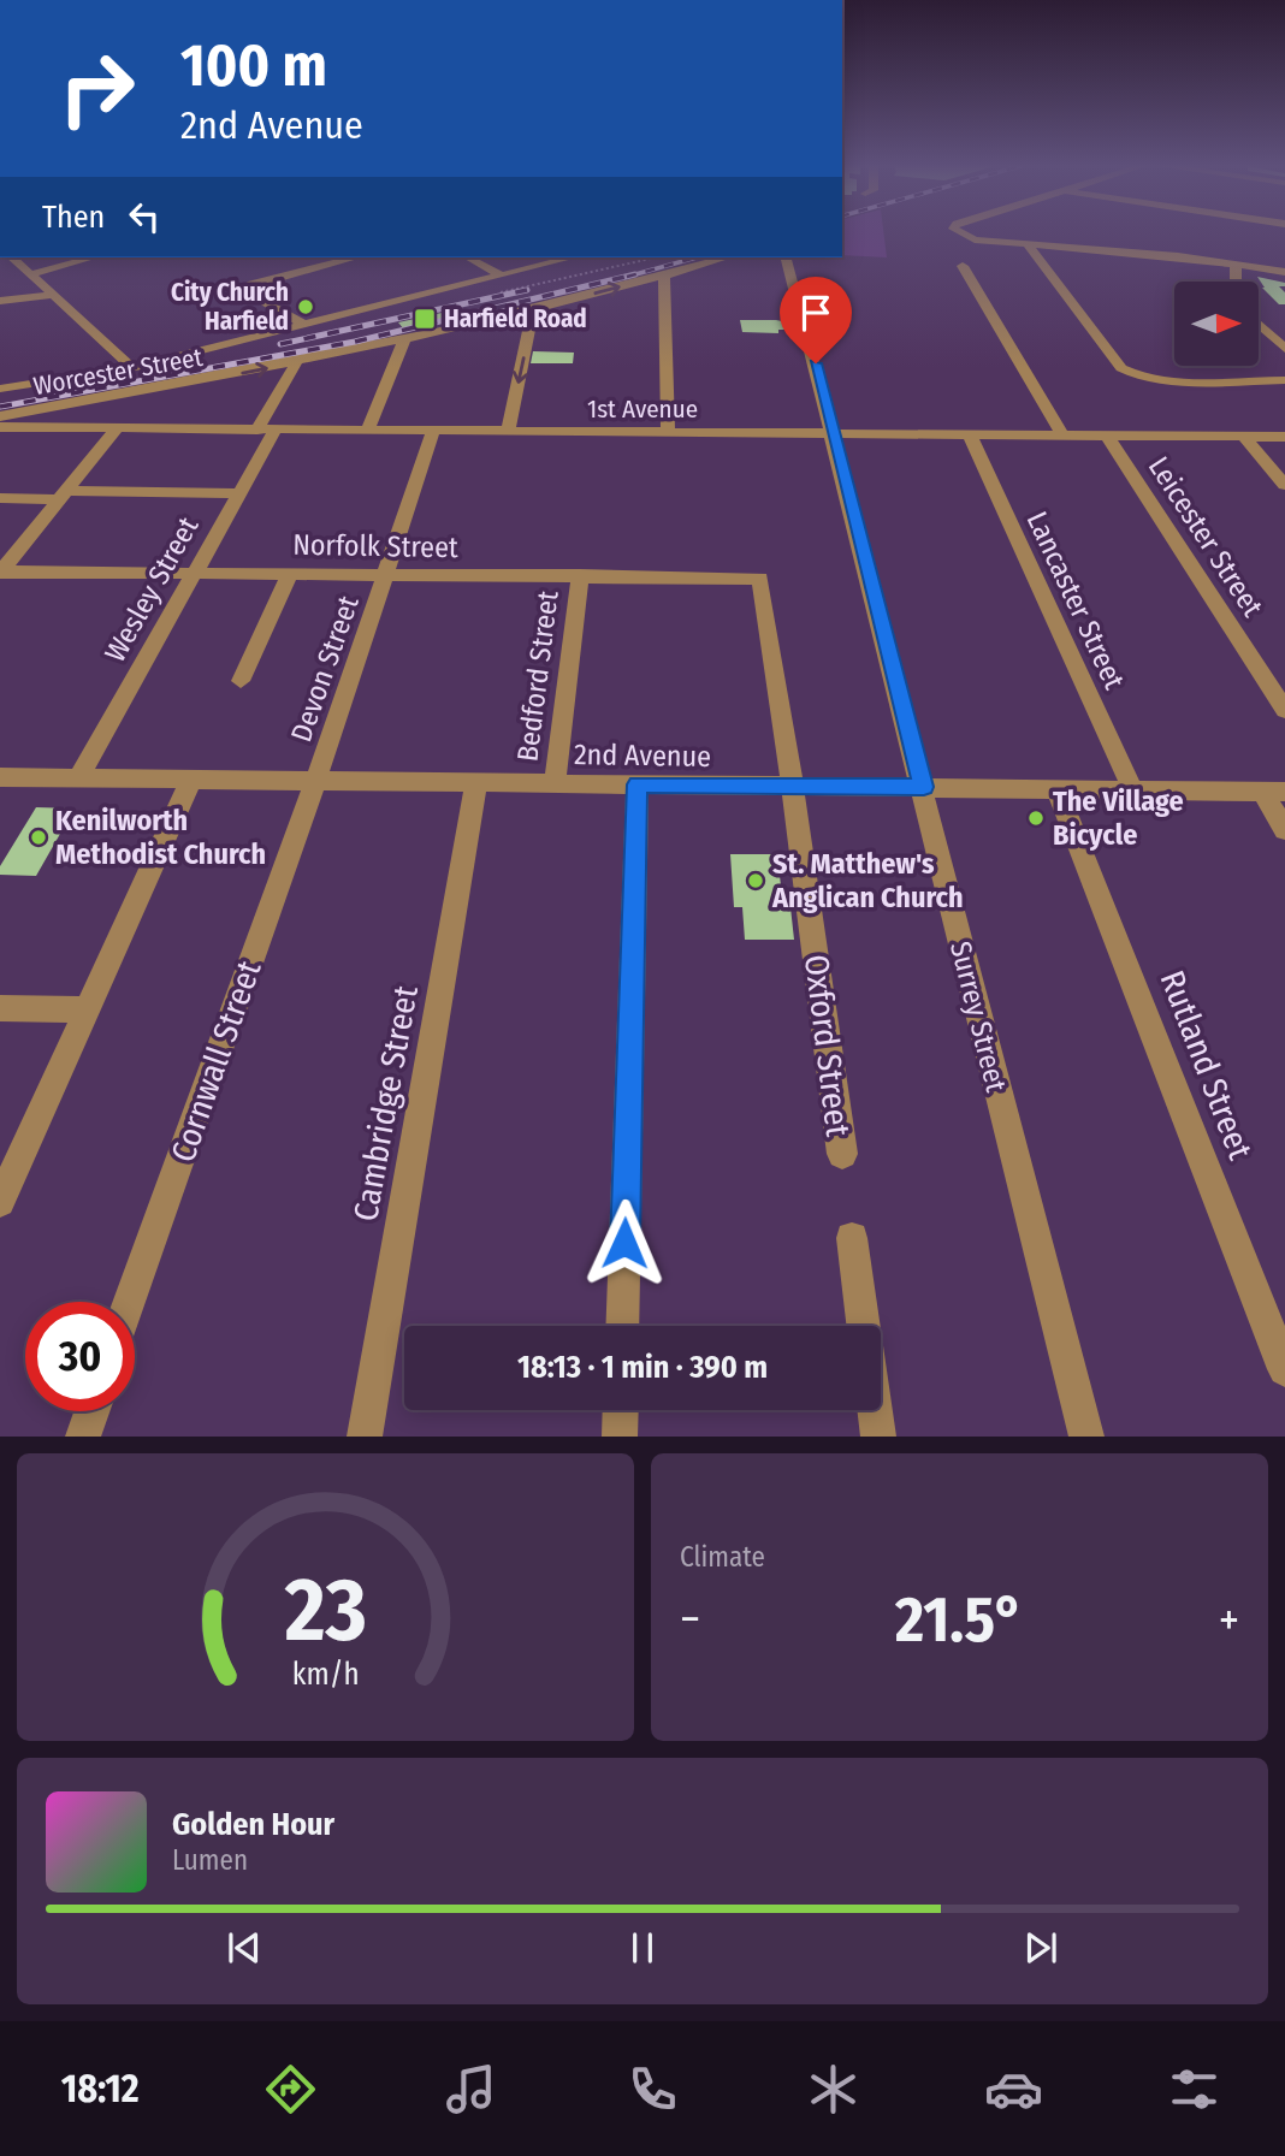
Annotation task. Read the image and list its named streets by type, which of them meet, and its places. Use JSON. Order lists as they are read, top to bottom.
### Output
{
  "streets": {
    "street": [
      "Worcester Street",
      "1st Avenue",
      "Leicester Street",
      "Norfolk Street",
      "Wesley Street",
      "Lancaster Street",
      "Devon Street",
      "Bedford Street",
      "2nd Avenue",
      "Surrey Street",
      "Oxford Street",
      "Cornwall Street",
      "Rutland Street",
      "Cambridge Street"
    ]
  },
  "crossings": [
    ["Worcester Street", "Wesley Street"],
    ["1st Avenue", "Leicester Street"],
    ["1st Avenue", "Wesley Street"],
    ["1st Avenue", "Lancaster Street"],
    ["1st Avenue", "Devon Street"],
    ["1st Avenue", "Surrey Street"],
    ["Norfolk Street", "Wesley Street"],
    ["Norfolk Street", "Devon Street"],
    ["Norfolk Street", "Bedford Street"],
    ["Norfolk Street", "Oxford Street"],
    ["Wesley Street", "2nd Avenue"],
    ["Lancaster Street", "2nd Avenue"],
    ["Devon Street", "2nd Avenue"],
    ["Devon Street", "Cornwall Street"],
    ["Bedford Street", "2nd Avenue"],
    ["2nd Avenue", "Surrey Street"],
    ["2nd Avenue", "Oxford Street"],
    ["2nd Avenue", "Cornwall Street"],
    ["2nd Avenue", "Rutland Street"],
    ["2nd Avenue", "Cambridge Street"]
  ],
  "places": {
    "other": [
      "City Church Harfield",
      "The Village Bicycle",
      "Kenilworth Methodist Church",
      "St. Matthew's Anglican Church"
    ],
    "transit": ["Harfield Road"]
  },
  "north": "right",
  "page": {
    "turn": ["100 m", "2nd Avenue"],
    "then": "Then",
    "limit": "30",
    "trip": "18:13 · 1 min · 390 m",
    "tile": "Climate",
    "heat": ["−", "21.5°", "+"],
    "song": ["Golden Hour", "Lumen"],
    "tabs": "18:12",
    "gauge": ["23", "km/h"]
  }
}
